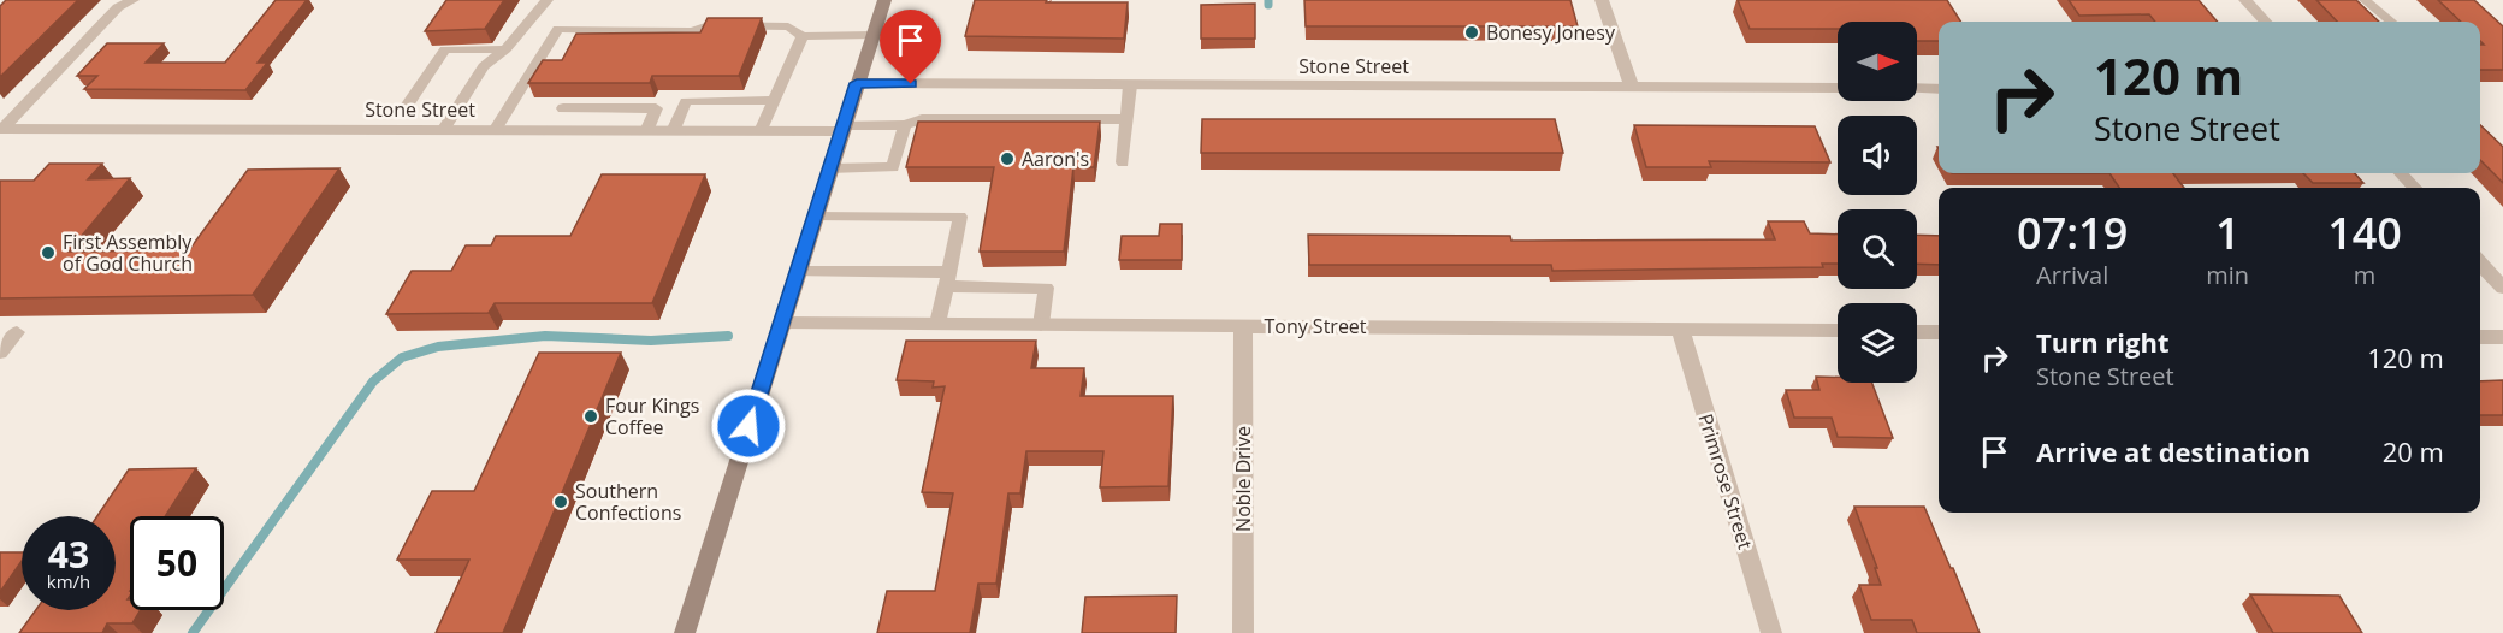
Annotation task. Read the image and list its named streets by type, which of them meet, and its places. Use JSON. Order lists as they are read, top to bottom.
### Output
{
  "streets": {
    "street": [
      "Stone Street",
      "Tony Street",
      "Noble Drive",
      "Primrose Street"
    ]
  },
  "crossings": [
    ["Tony Street", "Noble Drive"],
    ["Tony Street", "Primrose Street"]
  ],
  "places": [
    "Bonesy Jonesy",
    "Aaron's",
    "First Assembly of God Church",
    "Four Kings Coffee",
    "Southern Confections"
  ],
  "north": "right",
  "page": {
    "turn": ["120 m", "Stone Street"],
    "eta": [
      "07:19",
      "Arrival",
      "1",
      "min",
      "140",
      "m"
    ],
    "list": [
      {
        "name": "Turn right",
        "note": "Stone Street",
        "value": "120 m"
      },
      {
        "name": "Arrive at destination",
        "value": "20 m"
      }
    ],
    "speed": "43 km/h",
    "limit": "50"
  }
}
